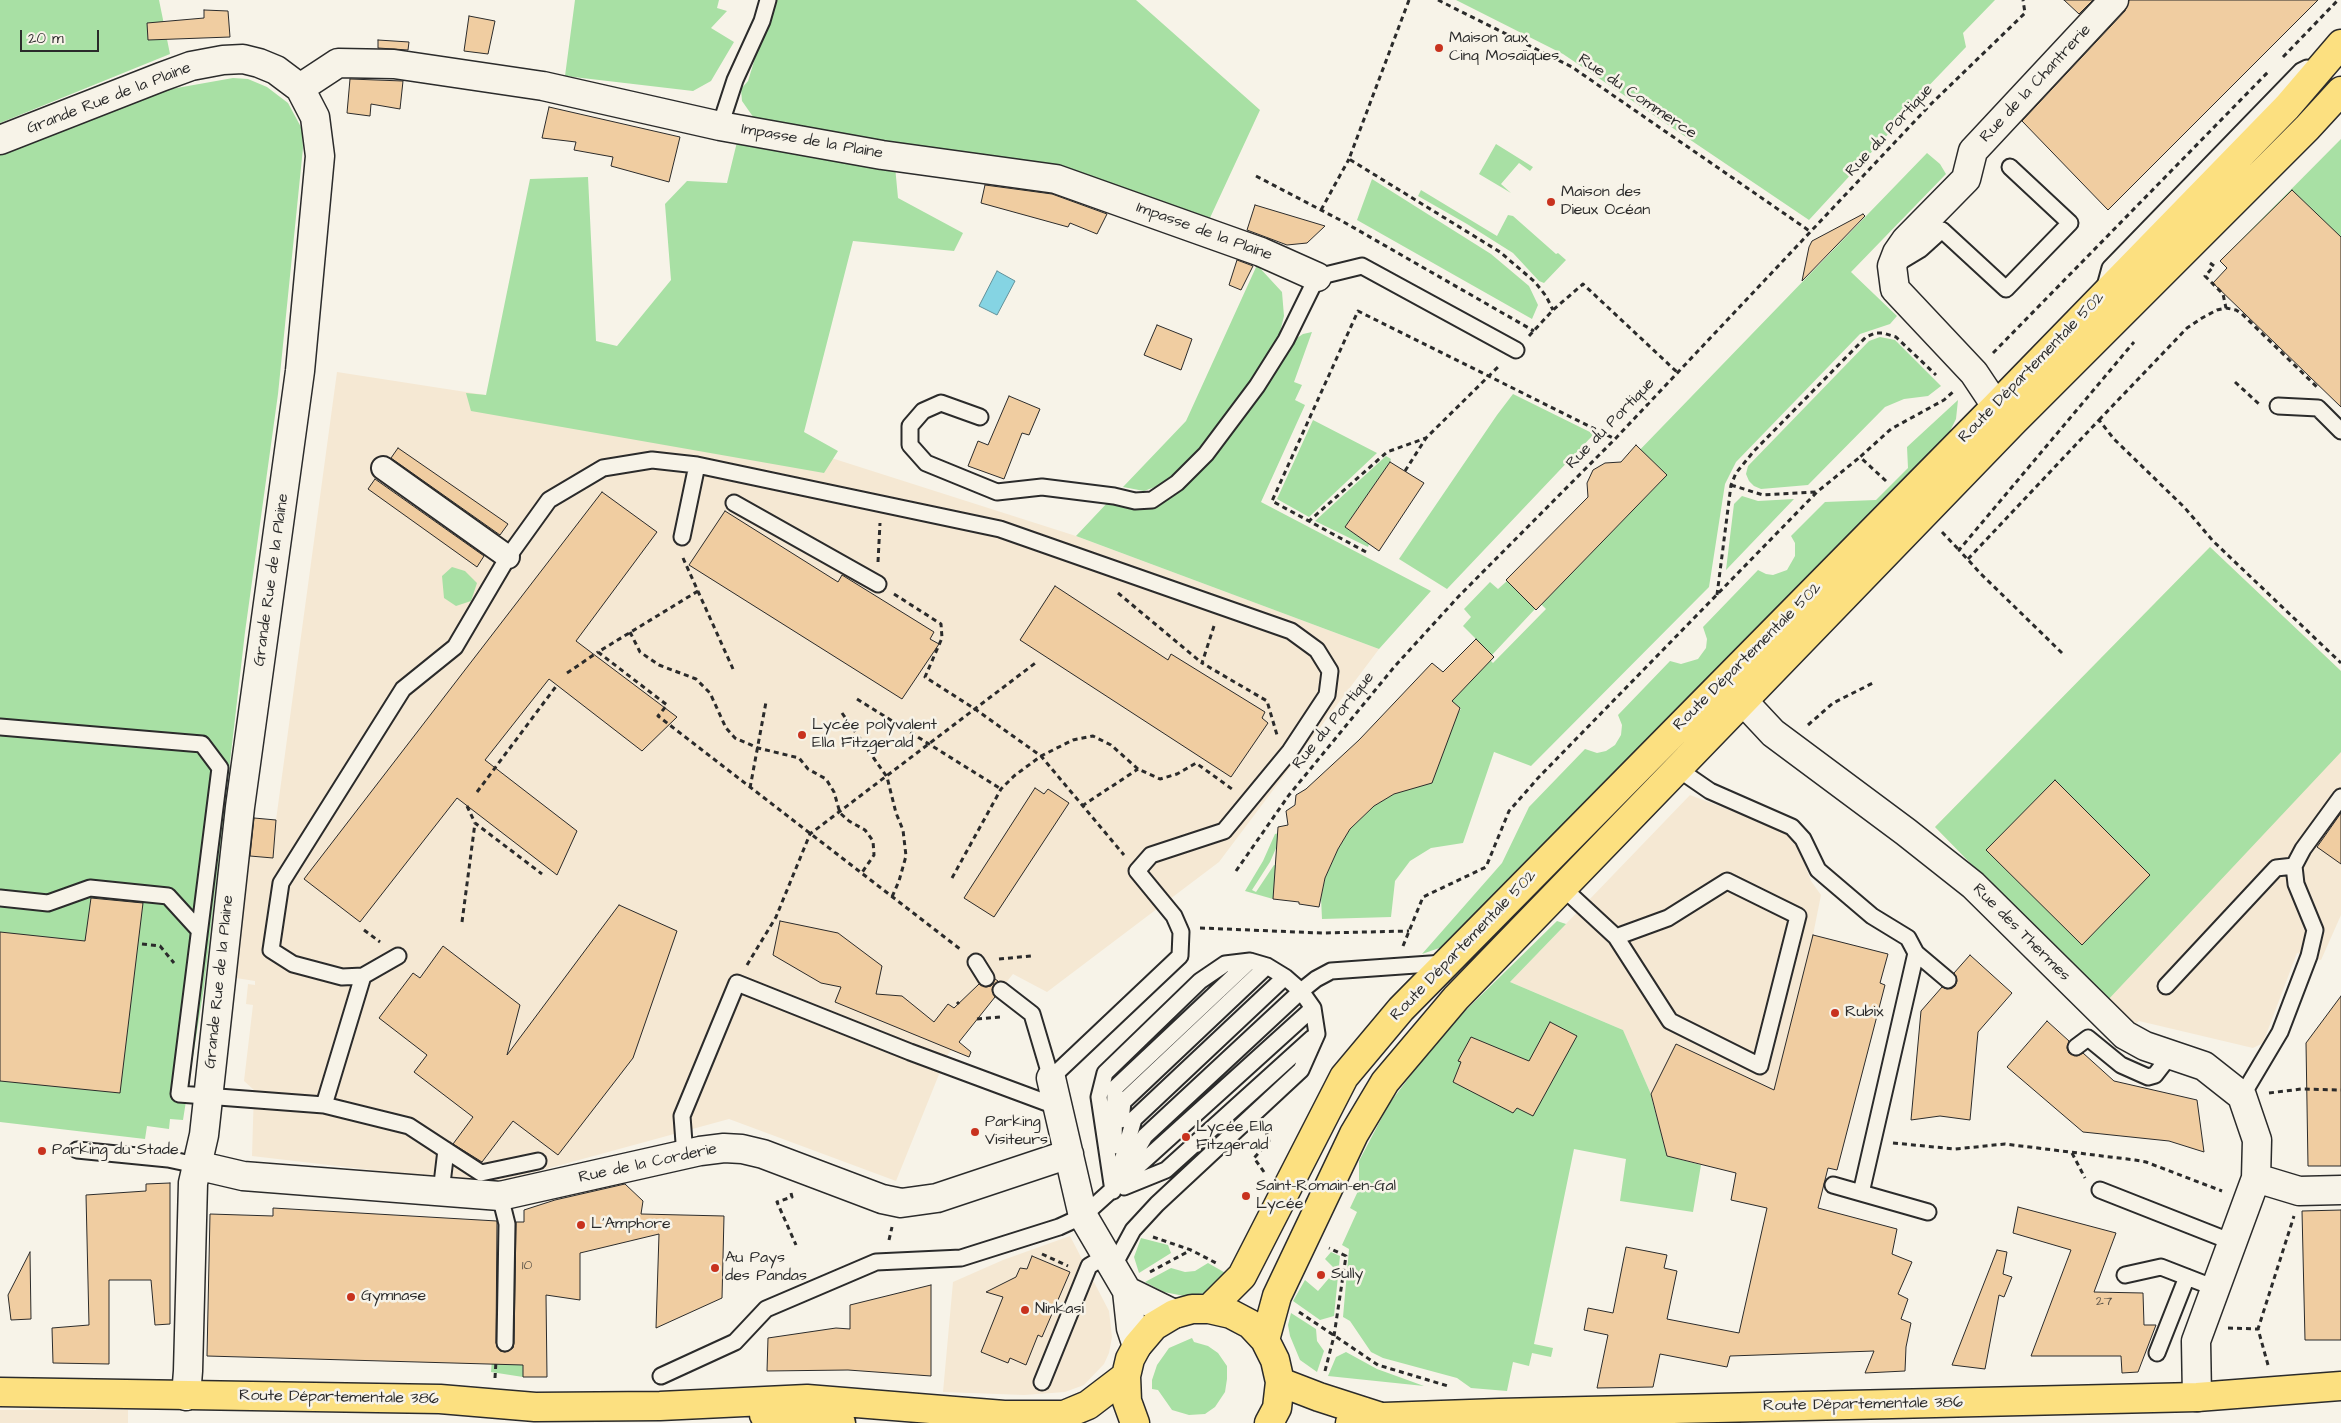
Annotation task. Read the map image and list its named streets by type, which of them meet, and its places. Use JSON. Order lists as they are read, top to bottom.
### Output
{
  "streets": {
    "main road": ["Route Départementale 502", "Route Départementale 386"],
    "street": [
      "Rue de la Chantrerie",
      "Grande Rue de la Plaine",
      "Impasse de la Plaine",
      "Rue des Thermes",
      "Rue de la Corderie"
    ],
    "path": ["Rue du Commerce", "Rue du Portique"]
  },
  "crossings": [
    ["Rue du Commerce", "Rue du Portique"],
    ["Grande Rue de la Plaine", "Impasse de la Plaine"],
    ["Grande Rue de la Plaine", "Rue de la Corderie"],
    ["Grande Rue de la Plaine", "Route Départementale 386"],
    ["Route Départementale 502", "Rue des Thermes"]
  ],
  "places": [
    "Maison aux Cinq Mosaïques",
    "Maison des Dieux Océan",
    "Lycée polyvalent Ella Fitzgerald",
    "Rubix",
    "Parking Visiteurs",
    "Lycée Ella Fitzgerald",
    "Parking du Stade",
    "Saint-Romain-en-Gal Lycée",
    "L'Amphore",
    "Au Pays des Pandas",
    "Sully",
    "Gymnase",
    "Ninkasi"
  ],
  "house_numbers": ["10", "27"],
  "scale_bar": "20 m"
}
